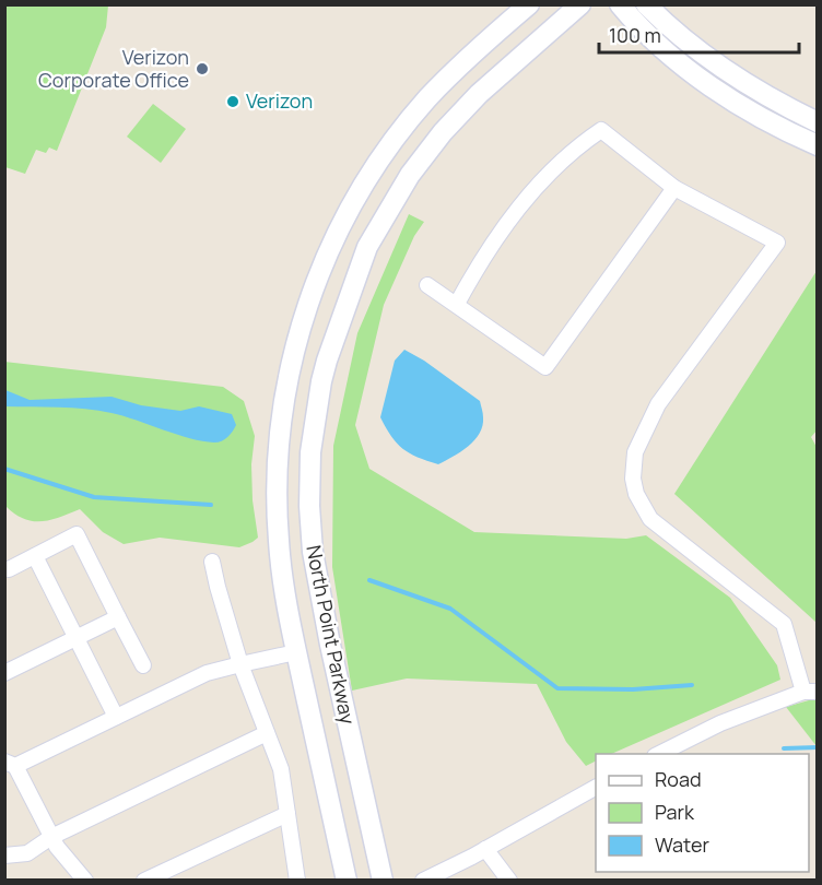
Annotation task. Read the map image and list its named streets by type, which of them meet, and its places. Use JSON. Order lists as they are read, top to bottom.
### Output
{
  "streets": {
    "street": ["North Point Parkway"]
  },
  "places": ["Verizon Corporate Office", "Verizon"],
  "legend": ["Road", "Park", "Water"],
  "scale_bar": "100 m"
}
